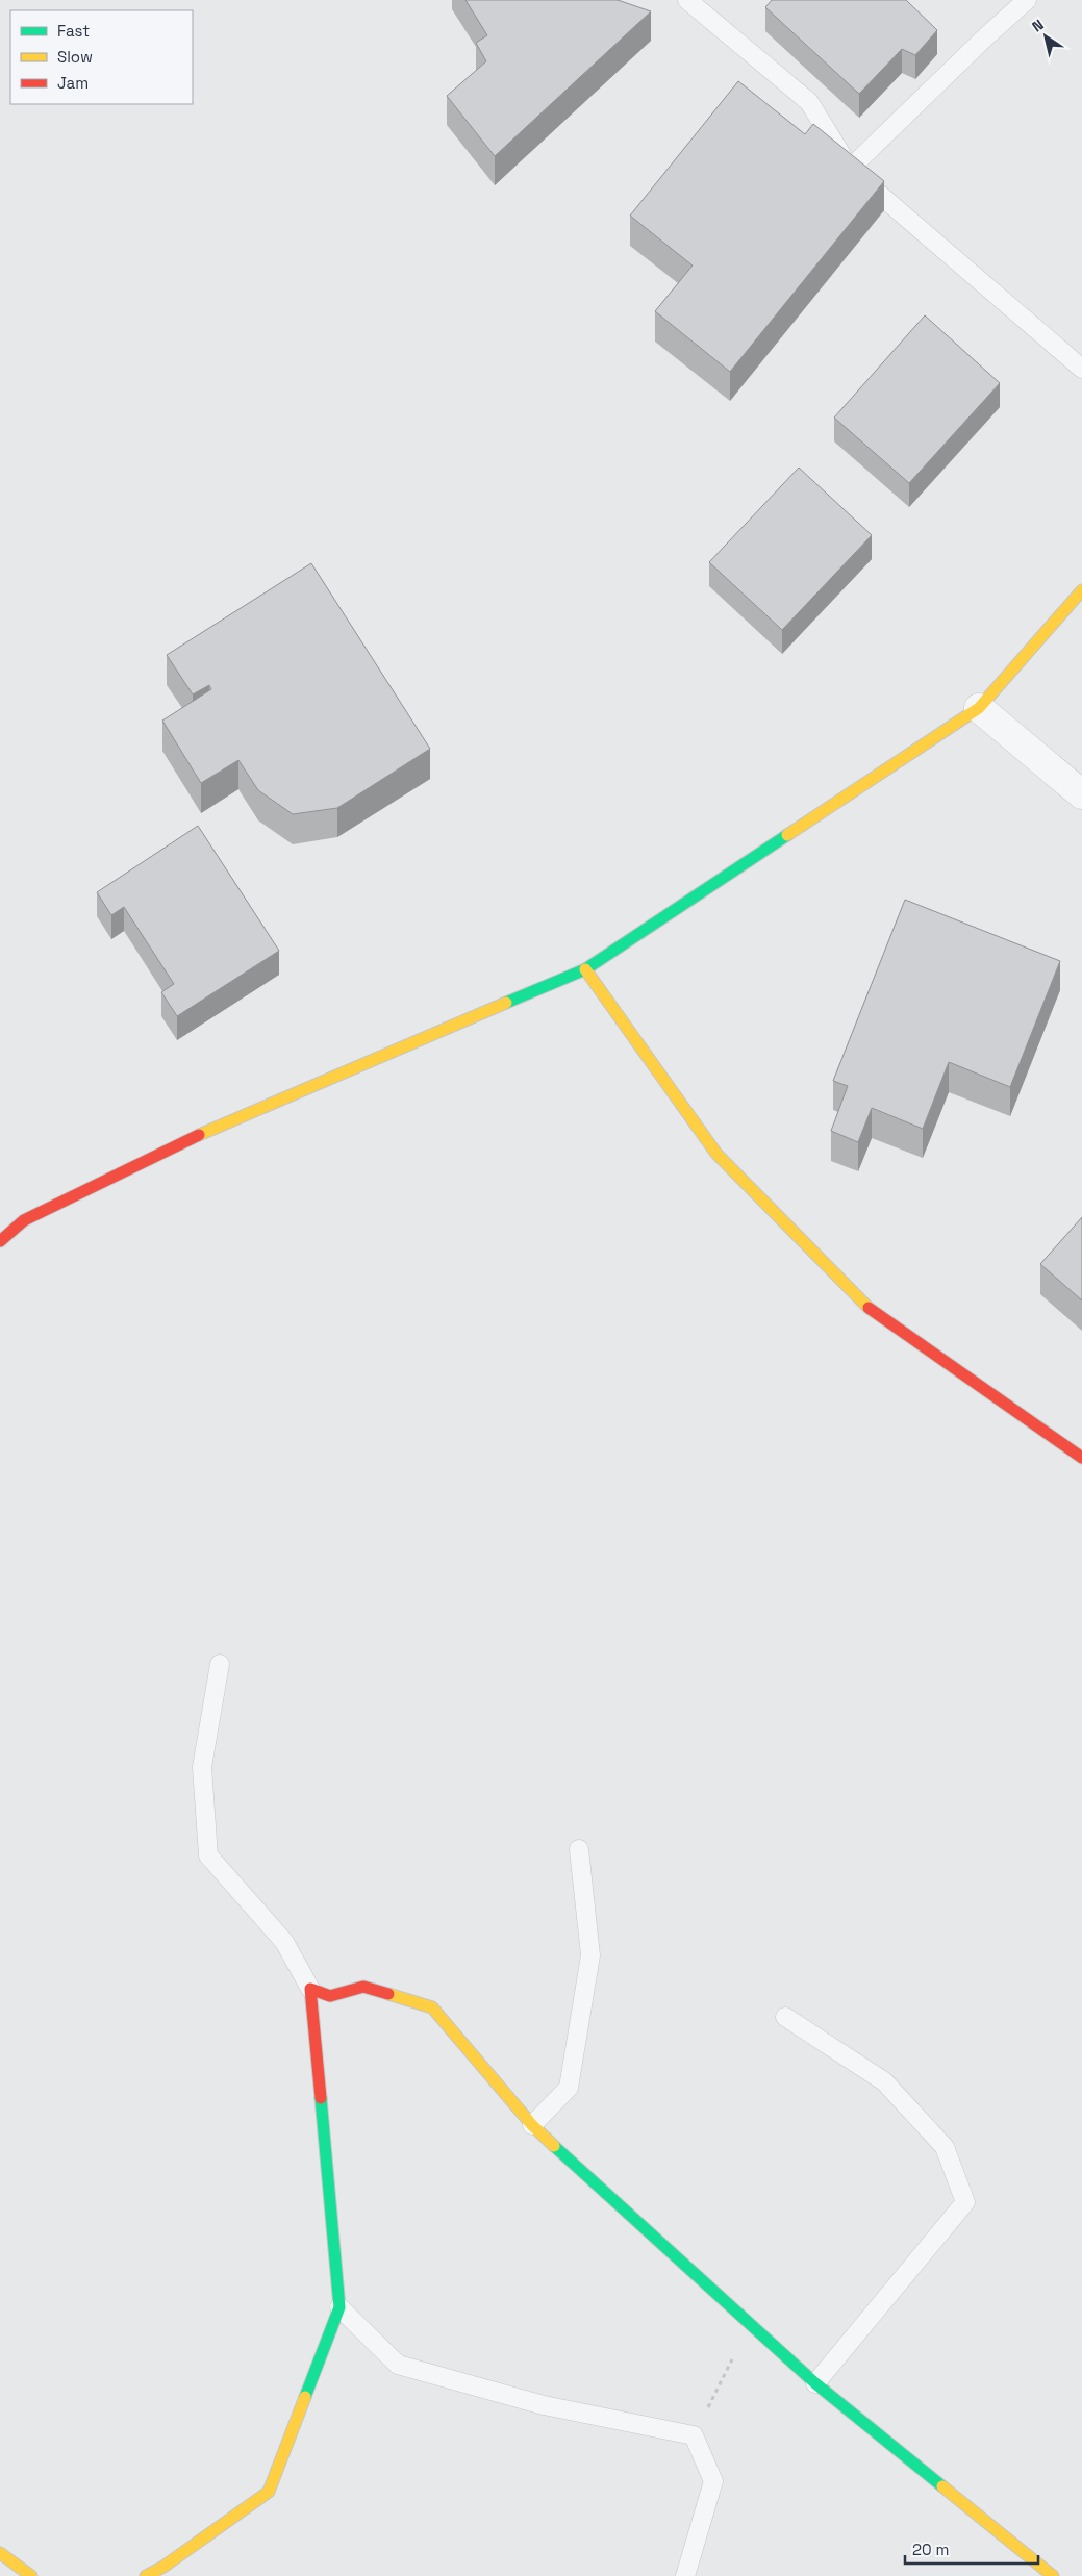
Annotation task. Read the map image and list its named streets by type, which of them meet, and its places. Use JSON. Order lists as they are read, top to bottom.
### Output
{
  "legend": ["Fast", "Slow", "Jam"],
  "scale_bar": "20 m",
  "north": "top left"
}
